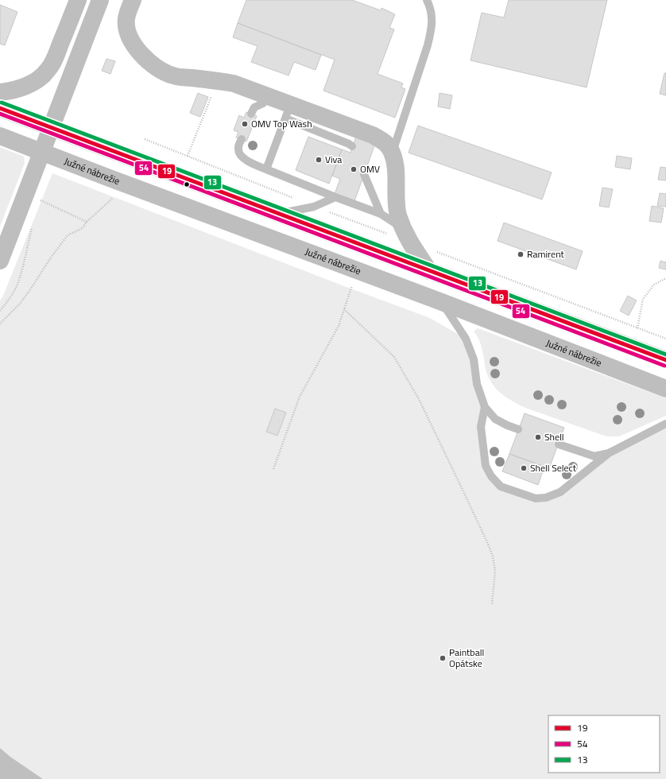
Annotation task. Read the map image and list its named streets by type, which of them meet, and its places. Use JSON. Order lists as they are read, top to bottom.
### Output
{
  "streets": {
    "highway": ["Južné nábrežie"]
  },
  "places": [
    "OMV Top Wash",
    "Viva",
    "OMV",
    "Ramirent",
    "Shell",
    "Shell Select",
    "Paintball Opátske"
  ],
  "lines": ["transit line 13", "transit line 19", "transit line 54"],
  "legend": ["19", "54", "13"]
}
